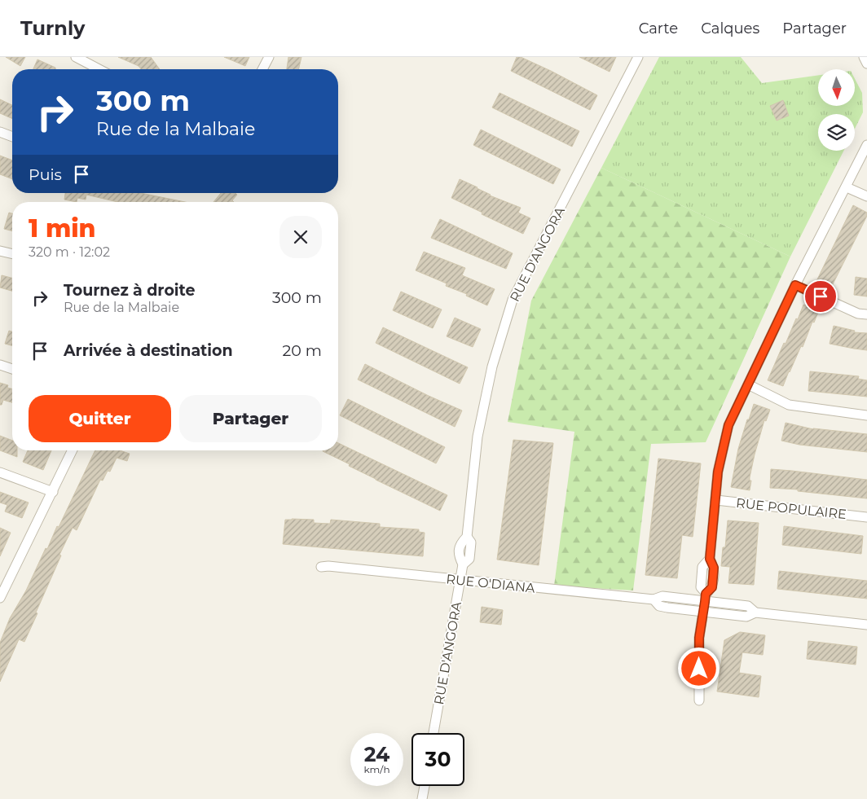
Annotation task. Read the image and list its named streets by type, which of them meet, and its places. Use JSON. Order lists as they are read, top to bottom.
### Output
{
  "streets": {
    "street": ["RUE D'ANGORA", "RUE POPULAIRE", "RUE O'DIANA"]
  },
  "crossings": [
    ["RUE D'ANGORA", "RUE O'DIANA"]
  ],
  "north": "bottom",
  "page": {
    "header": "Turnly",
    "nav": ["Carte", "Calques", "Partager"],
    "turn": ["300 m", "Rue de la Malbaie"],
    "then": "Puis",
    "heading": ["1 min", "320 m · 12:02"],
    "list": [
      {
        "name": "Tournez à droite",
        "note": "Rue de la Malbaie",
        "value": "300 m"
      },
      {
        "name": "Arrivée à destination",
        "value": "20 m"
      }
    ],
    "buttons": ["Quitter", "Partager"],
    "speed": "24 km/h",
    "limit": "30"
  }
}
